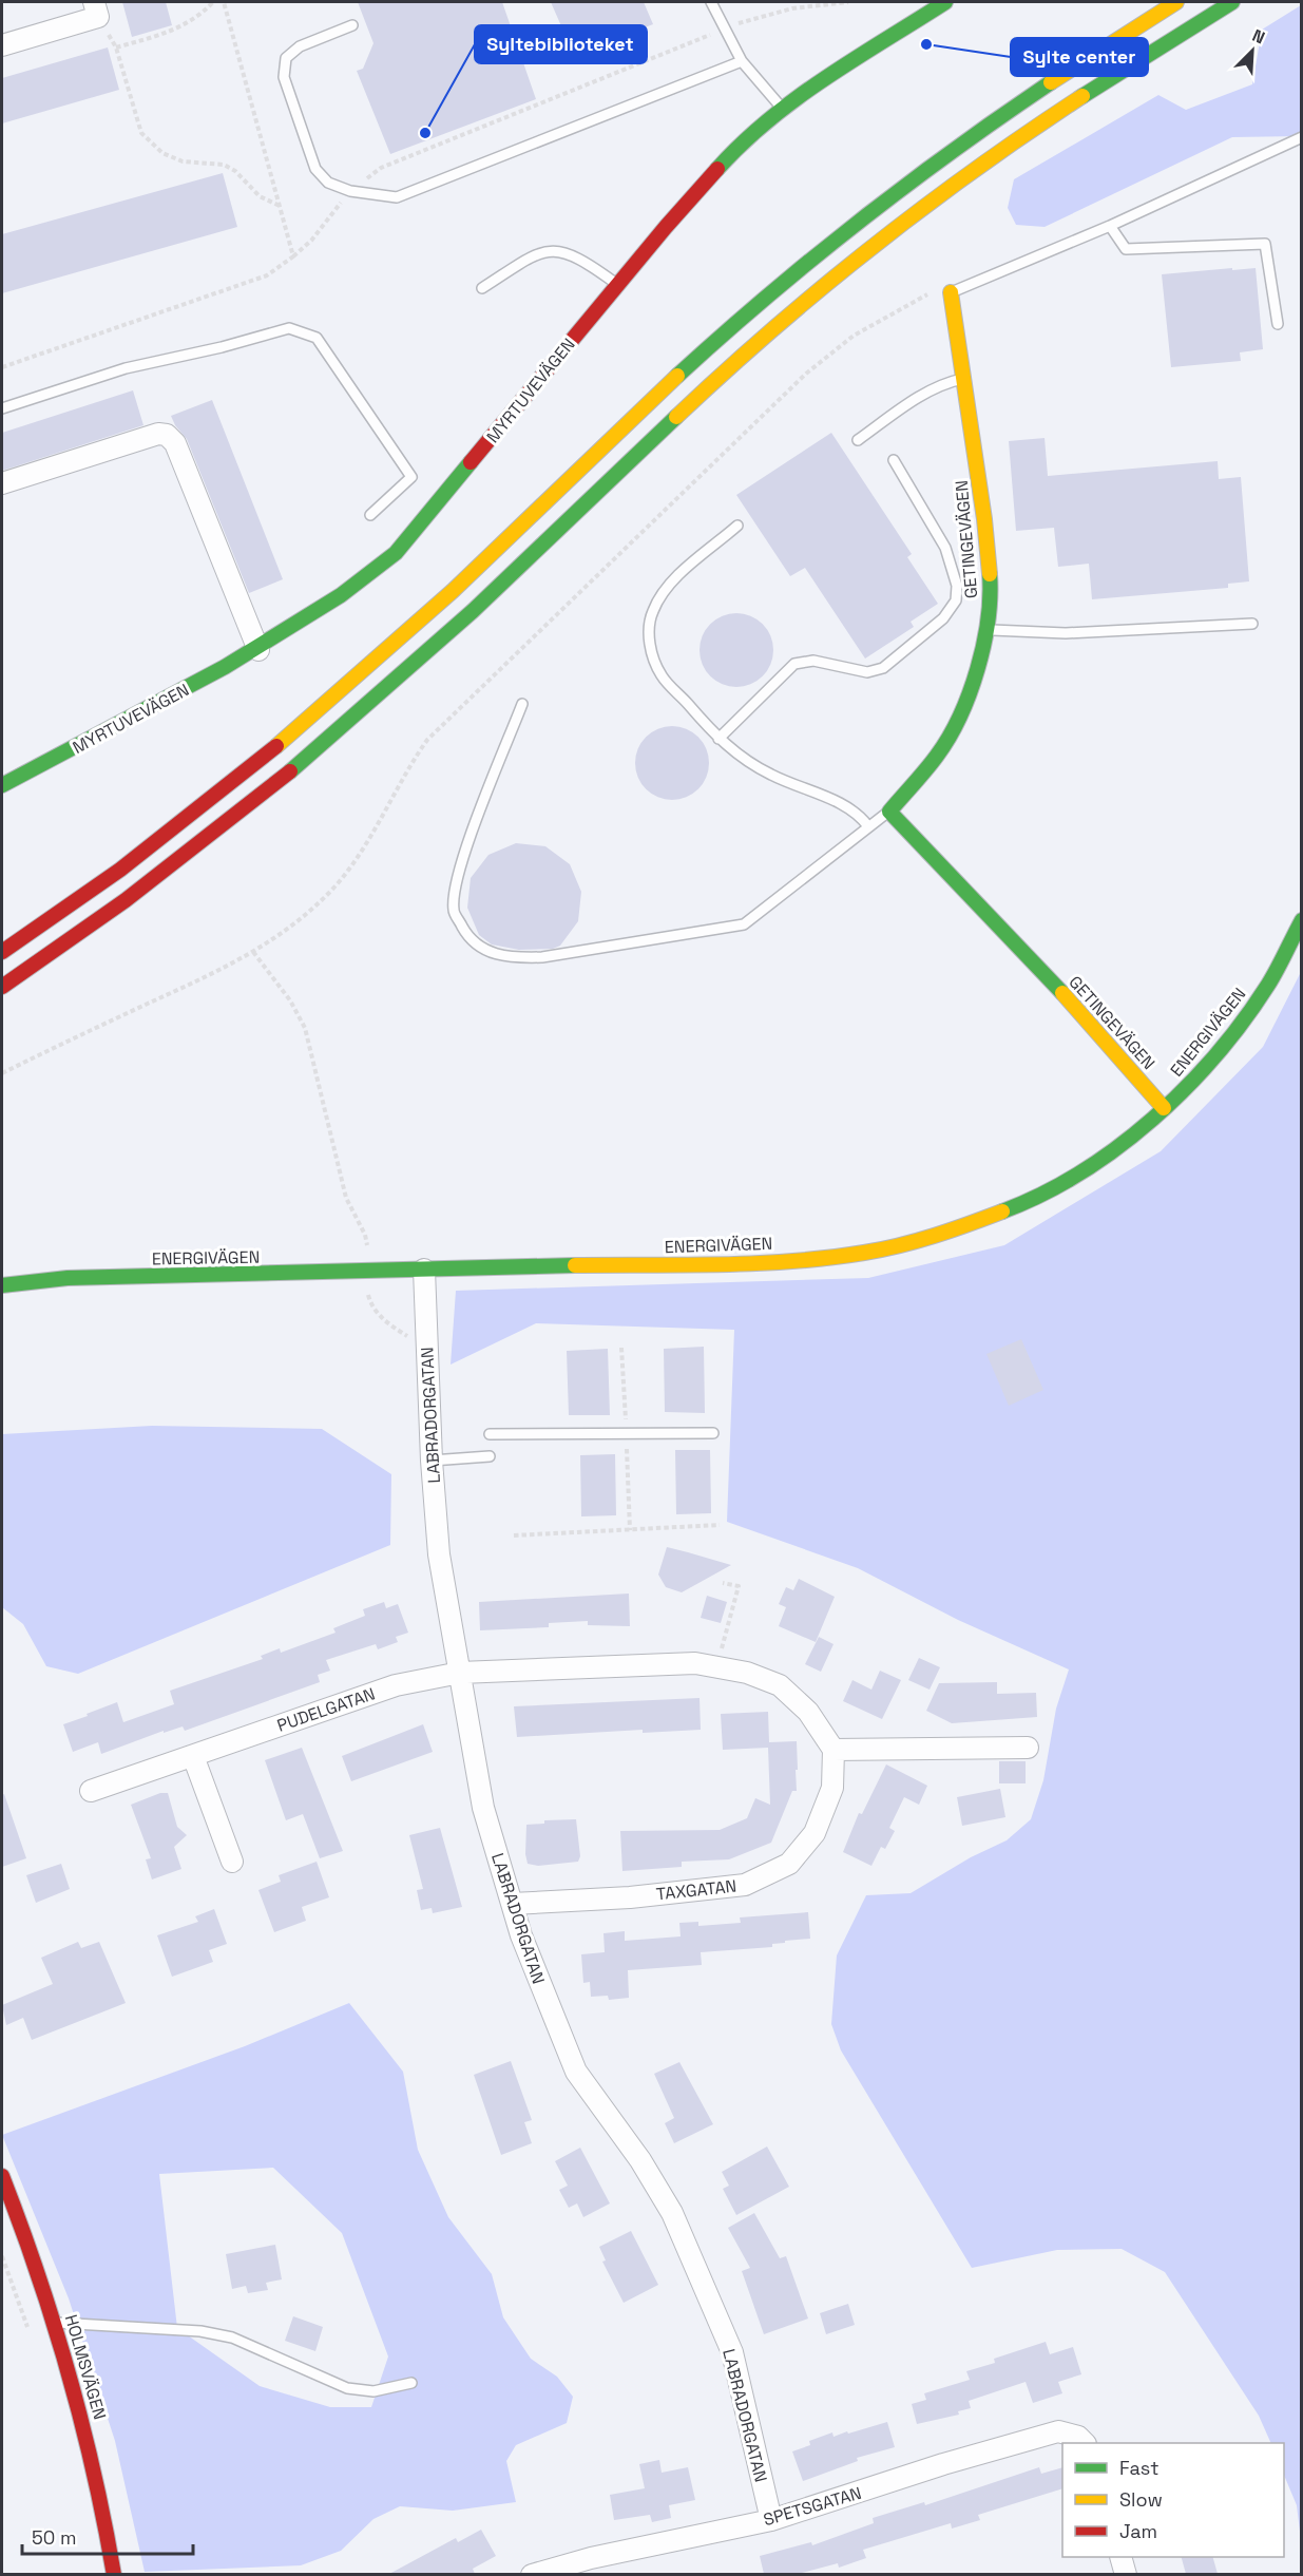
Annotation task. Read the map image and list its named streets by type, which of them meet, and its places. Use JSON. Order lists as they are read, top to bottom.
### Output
{
  "streets": {
    "main road": [
      "MYRTUVEVÄGEN",
      "GETINGEVÄGEN",
      "ENERGIVÄGEN",
      "HOLMSVÄGEN"
    ],
    "street": [
      "LABRADORGATAN",
      "PUDELGATAN",
      "TAXGATAN",
      "SPETSGATAN"
    ]
  },
  "crossings": [
    ["GETINGEVÄGEN", "ENERGIVÄGEN"],
    ["ENERGIVÄGEN", "LABRADORGATAN"],
    ["LABRADORGATAN", "PUDELGATAN"],
    ["LABRADORGATAN", "TAXGATAN"],
    ["LABRADORGATAN", "SPETSGATAN"]
  ],
  "places": ["Sylte center", "Syltebiblioteket"],
  "legend": ["Fast", "Slow", "Jam"],
  "scale_bar": "50 m",
  "north": "top right"
}
